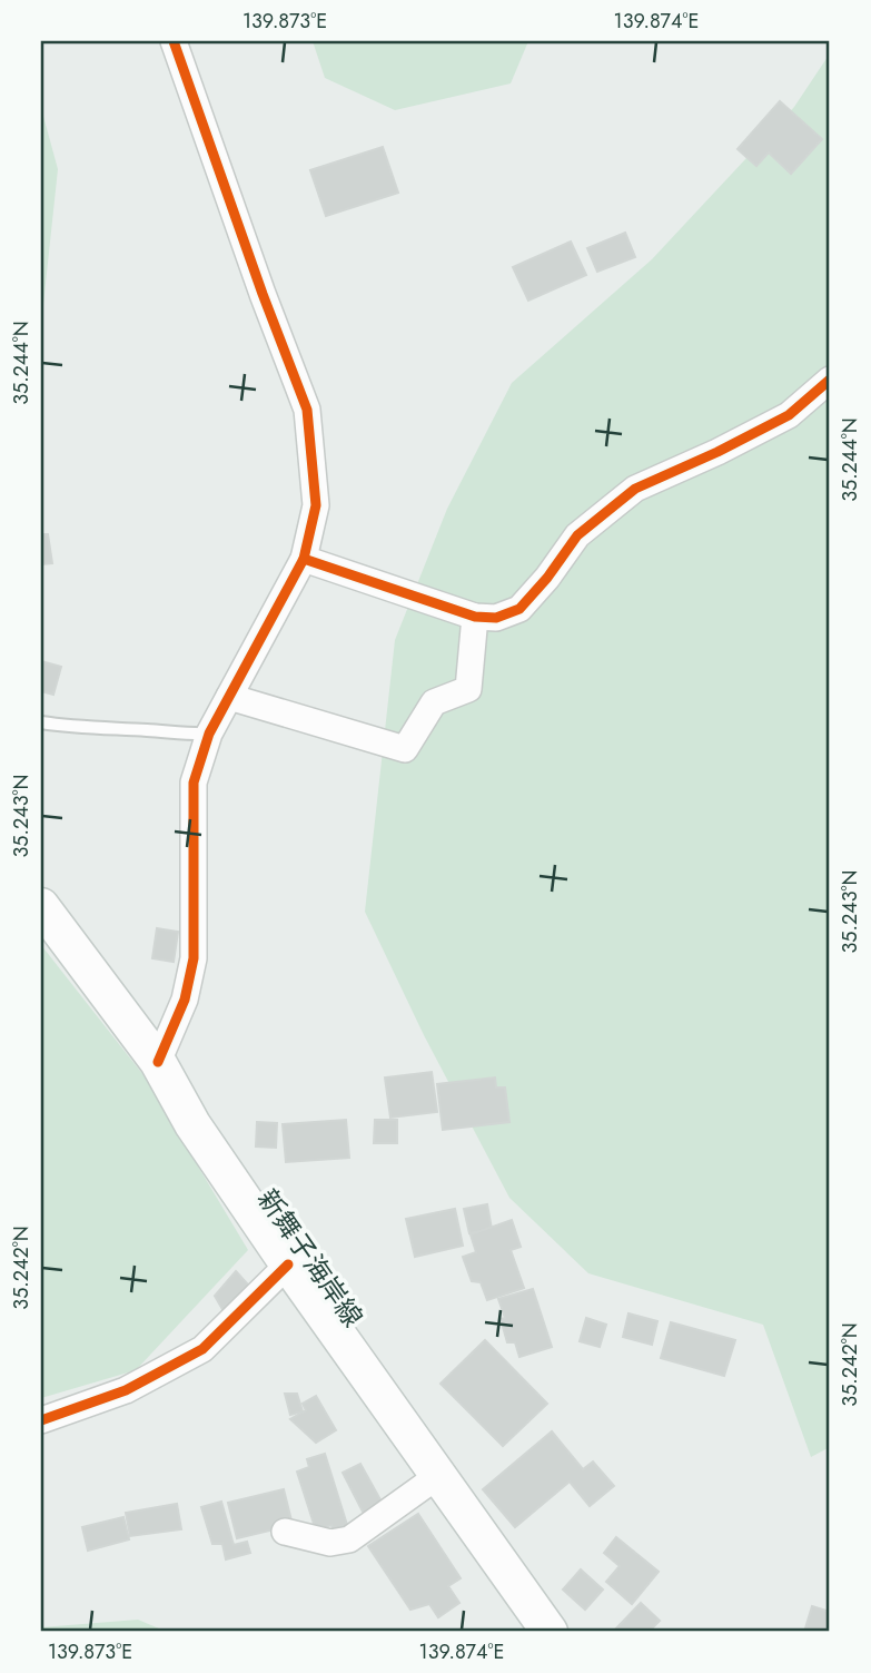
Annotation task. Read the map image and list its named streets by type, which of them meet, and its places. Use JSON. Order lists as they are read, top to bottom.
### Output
{
  "streets": {
    "main road": ["新舞子海岸線"]
  },
  "coordinates": [
    "139.873°E",
    "139.874°E",
    "35.244°N",
    "35.243°N",
    "35.242°N"
  ]
}
